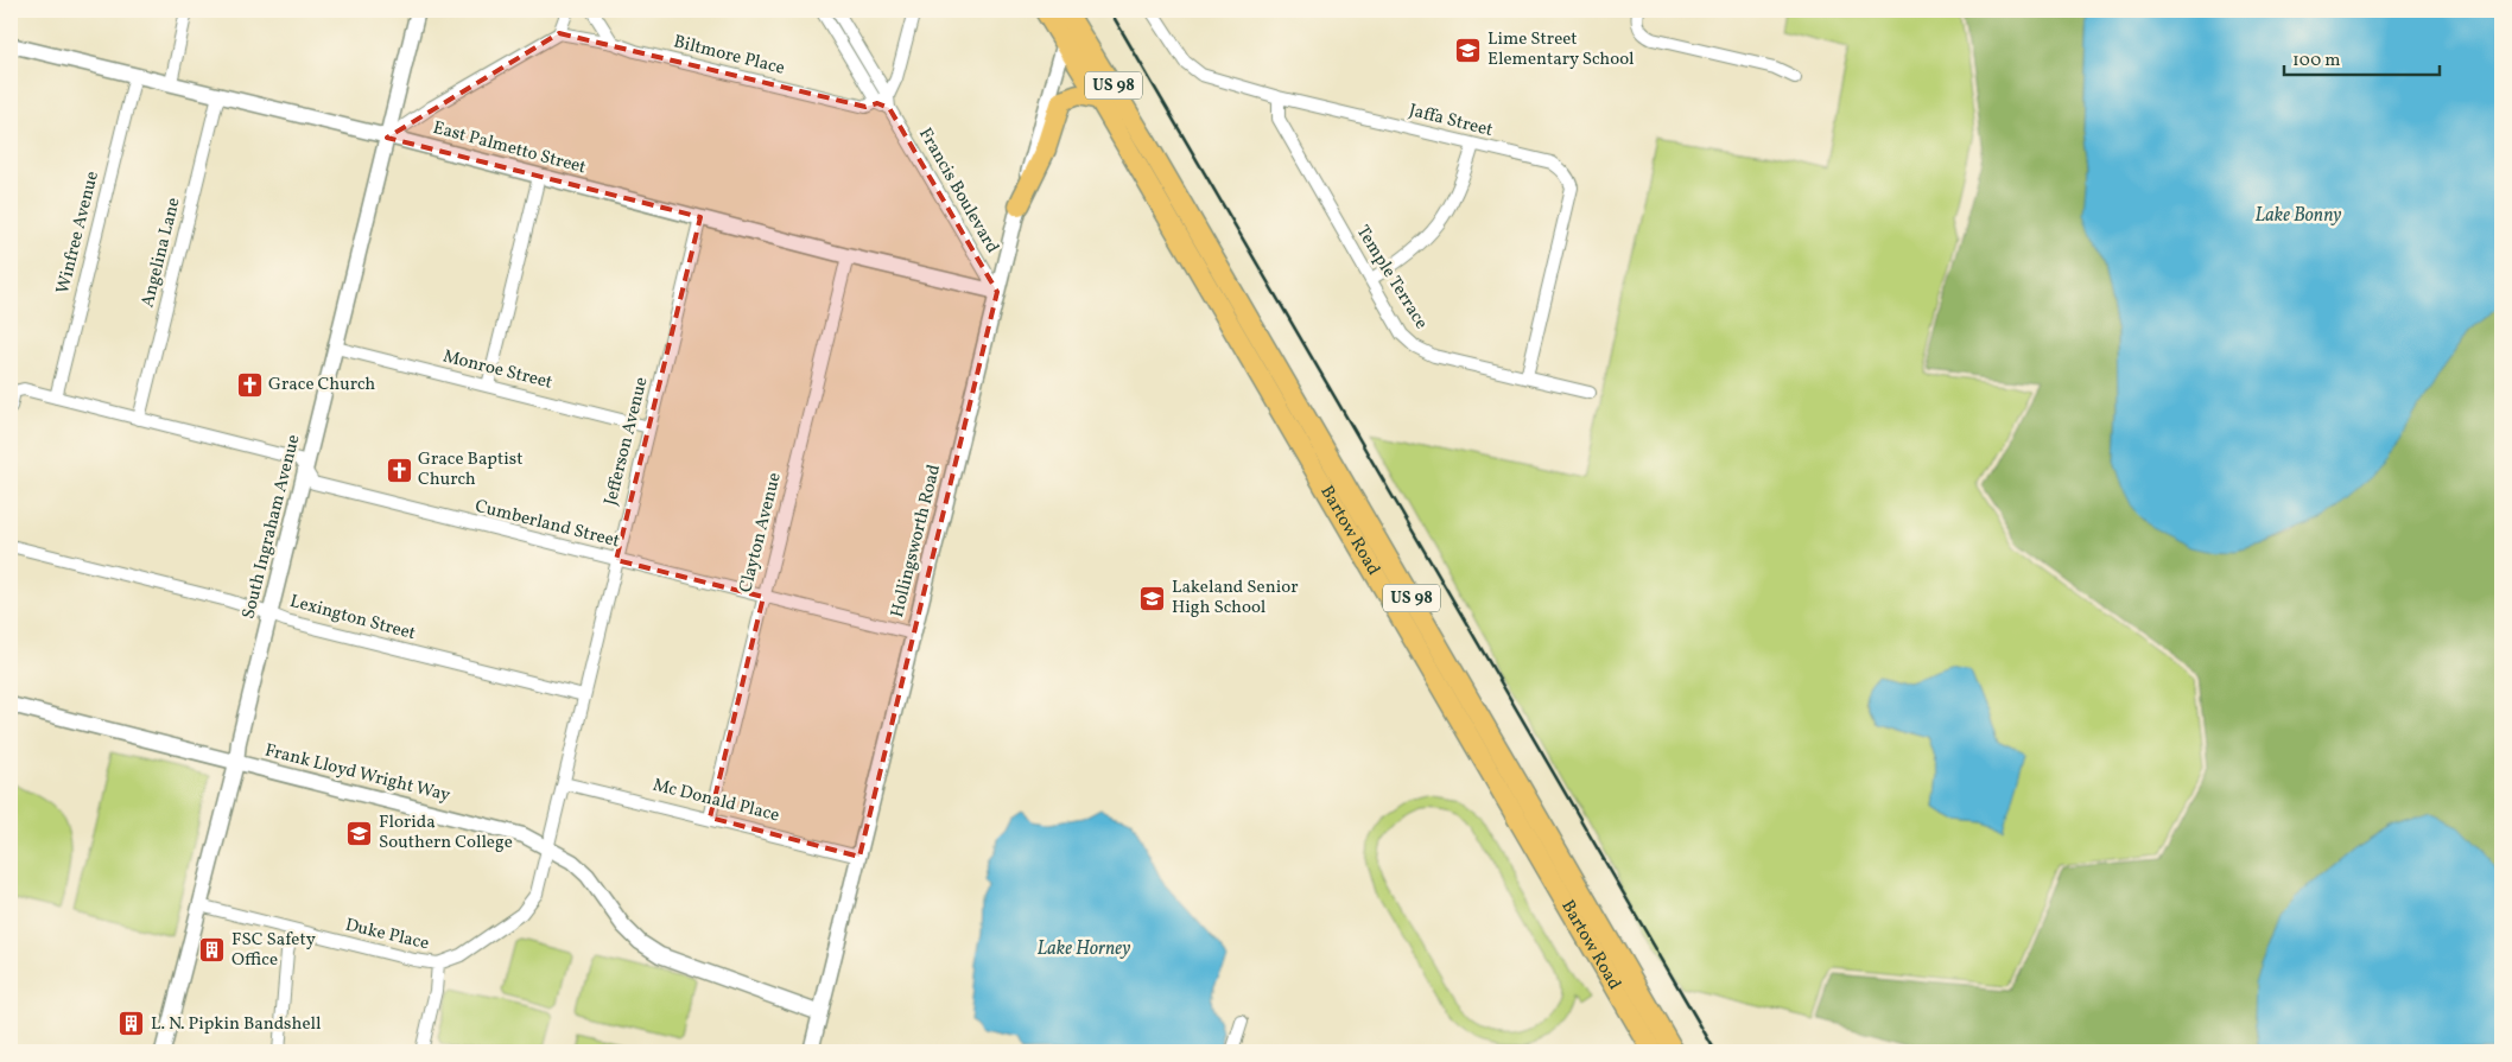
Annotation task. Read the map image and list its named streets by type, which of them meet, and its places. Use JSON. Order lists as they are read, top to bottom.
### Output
{
  "streets": {
    "main road": ["US 98", "Bartow Road"],
    "street": [
      "Biltmore Place",
      "Jaffa Street",
      "East Palmetto Street",
      "Francis Boulevard",
      "Winfree Avenue",
      "Angelina Lane",
      "Temple Terrace",
      "Monroe Street",
      "Jefferson Avenue",
      "Cumberland Street",
      "South Ingraham Avenue",
      "Clayton Avenue",
      "Hollingsworth Road",
      "Lexington Street",
      "Frank Lloyd Wright Way",
      "Mc Donald Place",
      "Duke Place"
    ]
  },
  "crossings": [
    ["Biltmore Place", "Francis Boulevard"],
    ["Jaffa Street", "Temple Terrace"],
    ["East Palmetto Street", "Francis Boulevard"],
    ["East Palmetto Street", "Winfree Avenue"],
    ["East Palmetto Street", "Angelina Lane"],
    ["East Palmetto Street", "Jefferson Avenue"],
    ["East Palmetto Street", "South Ingraham Avenue"],
    ["East Palmetto Street", "Clayton Avenue"],
    ["East Palmetto Street", "Hollingsworth Road"],
    ["Francis Boulevard", "Hollingsworth Road"],
    ["Winfree Avenue", "Cumberland Street"],
    ["Angelina Lane", "Cumberland Street"],
    ["Monroe Street", "Jefferson Avenue"],
    ["Monroe Street", "South Ingraham Avenue"],
    ["Jefferson Avenue", "Cumberland Street"],
    ["Jefferson Avenue", "Lexington Street"],
    ["Jefferson Avenue", "Frank Lloyd Wright Way"],
    ["Jefferson Avenue", "Mc Donald Place"],
    ["Jefferson Avenue", "Duke Place"],
    ["Cumberland Street", "South Ingraham Avenue"],
    ["Cumberland Street", "Clayton Avenue"],
    ["Cumberland Street", "Hollingsworth Road"],
    ["South Ingraham Avenue", "Lexington Street"],
    ["South Ingraham Avenue", "Frank Lloyd Wright Way"],
    ["South Ingraham Avenue", "Duke Place"],
    ["Bartow Road", "Hollingsworth Road"],
    ["Clayton Avenue", "Mc Donald Place"],
    ["Hollingsworth Road", "Frank Lloyd Wright Way"],
    ["Hollingsworth Road", "Mc Donald Place"],
    ["Frank Lloyd Wright Way", "Duke Place"]
  ],
  "water": ["Lake Bonny", "Lake Horney"],
  "places": {
    "school or university": ["Lime Street Elementary School", "Lakeland Senior High School", "Florida Southern College"],
    "church": ["Grace Church", "Grace Baptist Church"],
    "building": ["FSC Safety Office", "L. N. Pipkin Bandshell"]
  },
  "scale_bar": "100 m"
}
